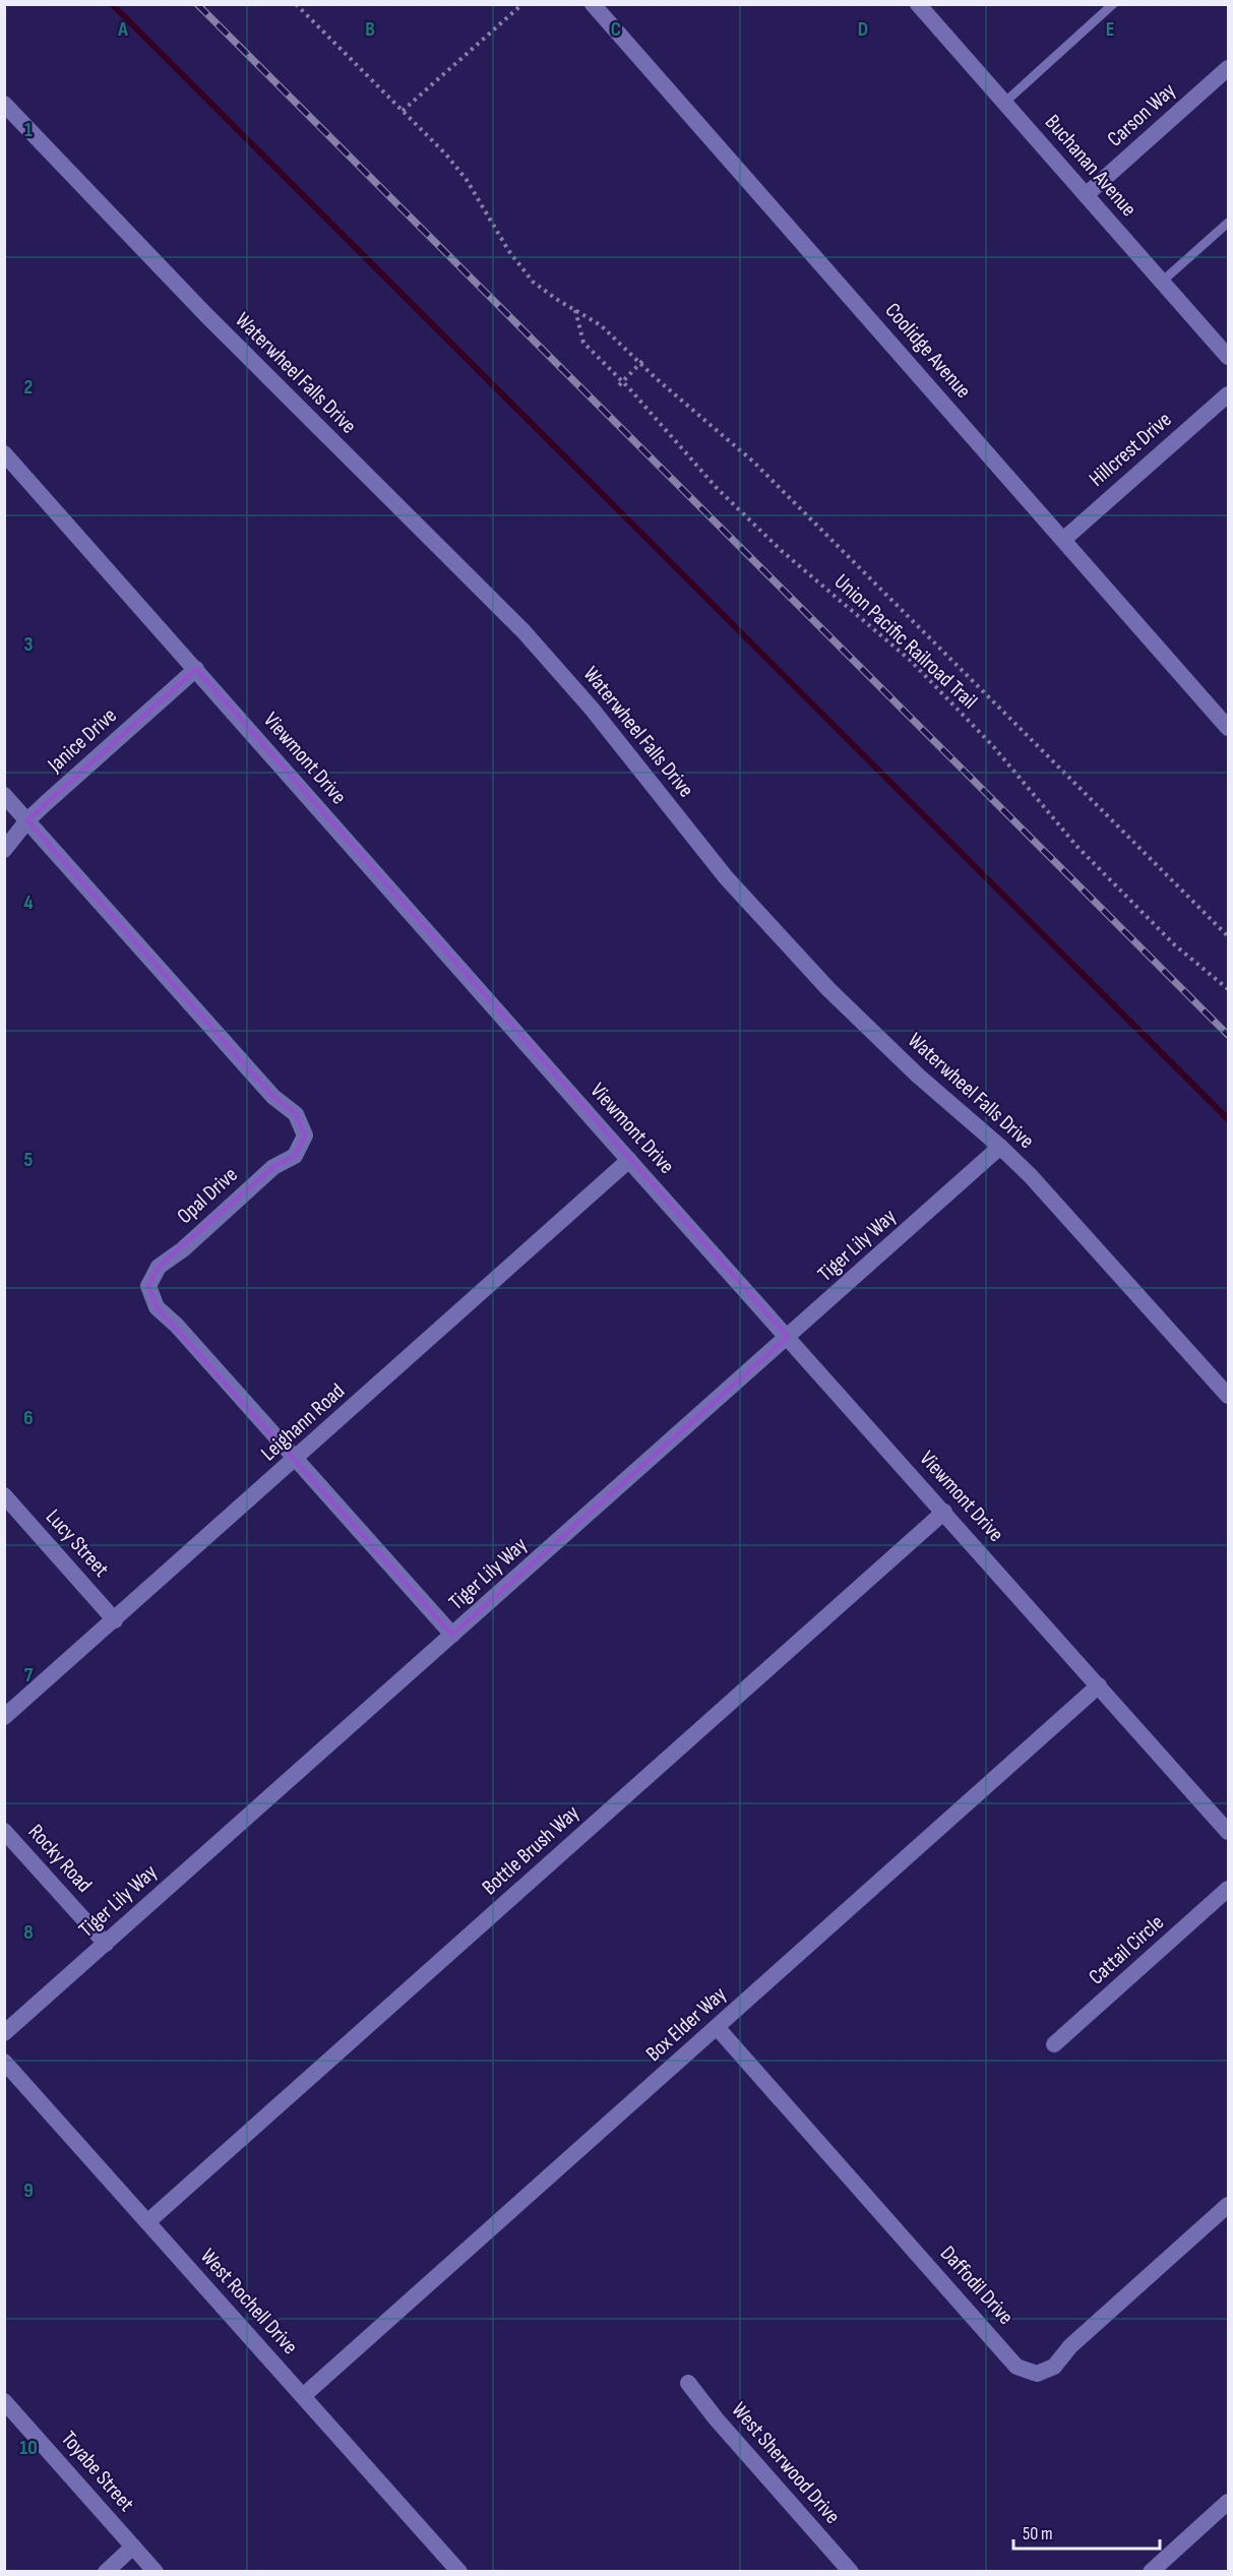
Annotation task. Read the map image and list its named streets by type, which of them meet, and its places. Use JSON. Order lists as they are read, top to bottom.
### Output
{
  "streets": {
    "street": [
      "Carson Way",
      "Buchanan Avenue",
      "Coolidge Avenue",
      "Waterwheel Falls Drive",
      "Hillcrest Drive",
      "Janice Drive",
      "Viewmont Drive",
      "Opal Drive",
      "Tiger Lily Way",
      "Leighann Road",
      "Lucy Street",
      "Bottle Brush Way",
      "Rocky Road",
      "Cattail Circle",
      "Box Elder Way",
      "Daffodil Drive",
      "West Rochell Drive",
      "West Sherwood Drive",
      "Toyabe Street"
    ],
    "path": ["Union Pacific Railroad Trail"]
  },
  "crossings": [
    ["Carson Way", "Buchanan Avenue"],
    ["Coolidge Avenue", "Hillcrest Drive"],
    ["Waterwheel Falls Drive", "Tiger Lily Way"],
    ["Janice Drive", "Viewmont Drive"],
    ["Janice Drive", "Opal Drive"],
    ["Viewmont Drive", "Tiger Lily Way"],
    ["Viewmont Drive", "Leighann Road"],
    ["Viewmont Drive", "Bottle Brush Way"],
    ["Viewmont Drive", "Box Elder Way"],
    ["Opal Drive", "Tiger Lily Way"],
    ["Opal Drive", "Leighann Road"],
    ["Tiger Lily Way", "Rocky Road"],
    ["Leighann Road", "Lucy Street"],
    ["Bottle Brush Way", "West Rochell Drive"],
    ["Box Elder Way", "Daffodil Drive"],
    ["Box Elder Way", "West Rochell Drive"]
  ],
  "scale_bar": "50 m",
  "grid": {
    "columns": [
      "A",
      "B",
      "C",
      "D",
      "E"
    ],
    "rows": [
      "1",
      "2",
      "3",
      "4",
      "5",
      "6",
      "7",
      "8",
      "9",
      "10"
    ]
  }
}
